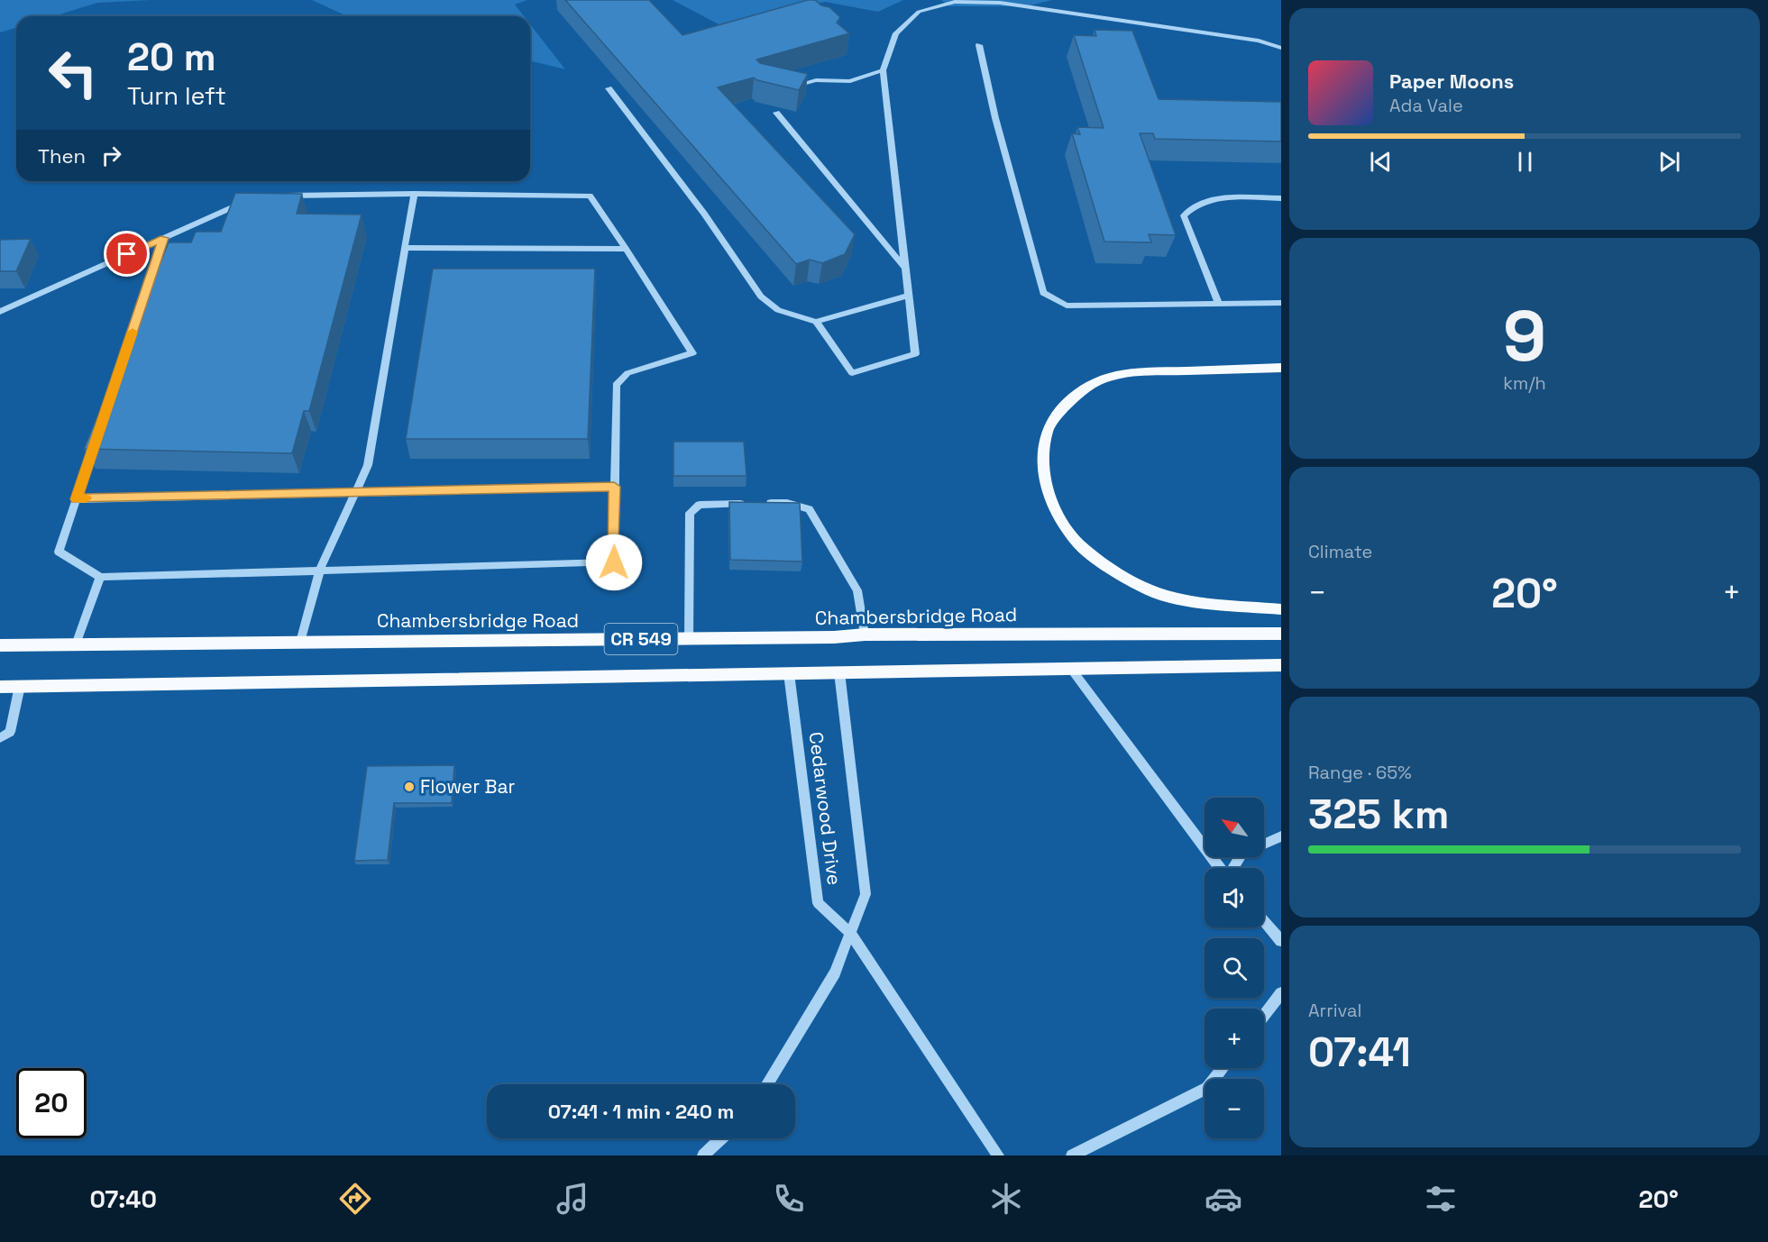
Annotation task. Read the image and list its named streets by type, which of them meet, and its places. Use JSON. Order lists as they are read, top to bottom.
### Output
{
  "streets": {
    "main road": ["Chambersbridge Road", "CR 549"],
    "street": ["Cedarwood Drive"]
  },
  "crossings": [
    ["CR 549", "Cedarwood Drive"]
  ],
  "places": ["Flower Bar"],
  "north": "top left",
  "page": {
    "turn": ["20 m", "Turn left"],
    "song": ["Paper Moons", "Ada Vale"],
    "then": "Then",
    "tile": [
      ["9", "km/h"],
      "Climate",
      ["Range · 65%", "325 km"],
      ["Arrival", "07:41"]
    ],
    "heat": ["−", "20°", "+"],
    "map_buttons": ["+", "−"],
    "limit": "20",
    "trip": "07:41 · 1 min · 240 m",
    "tabs": ["07:40", "20°"]
  }
}
